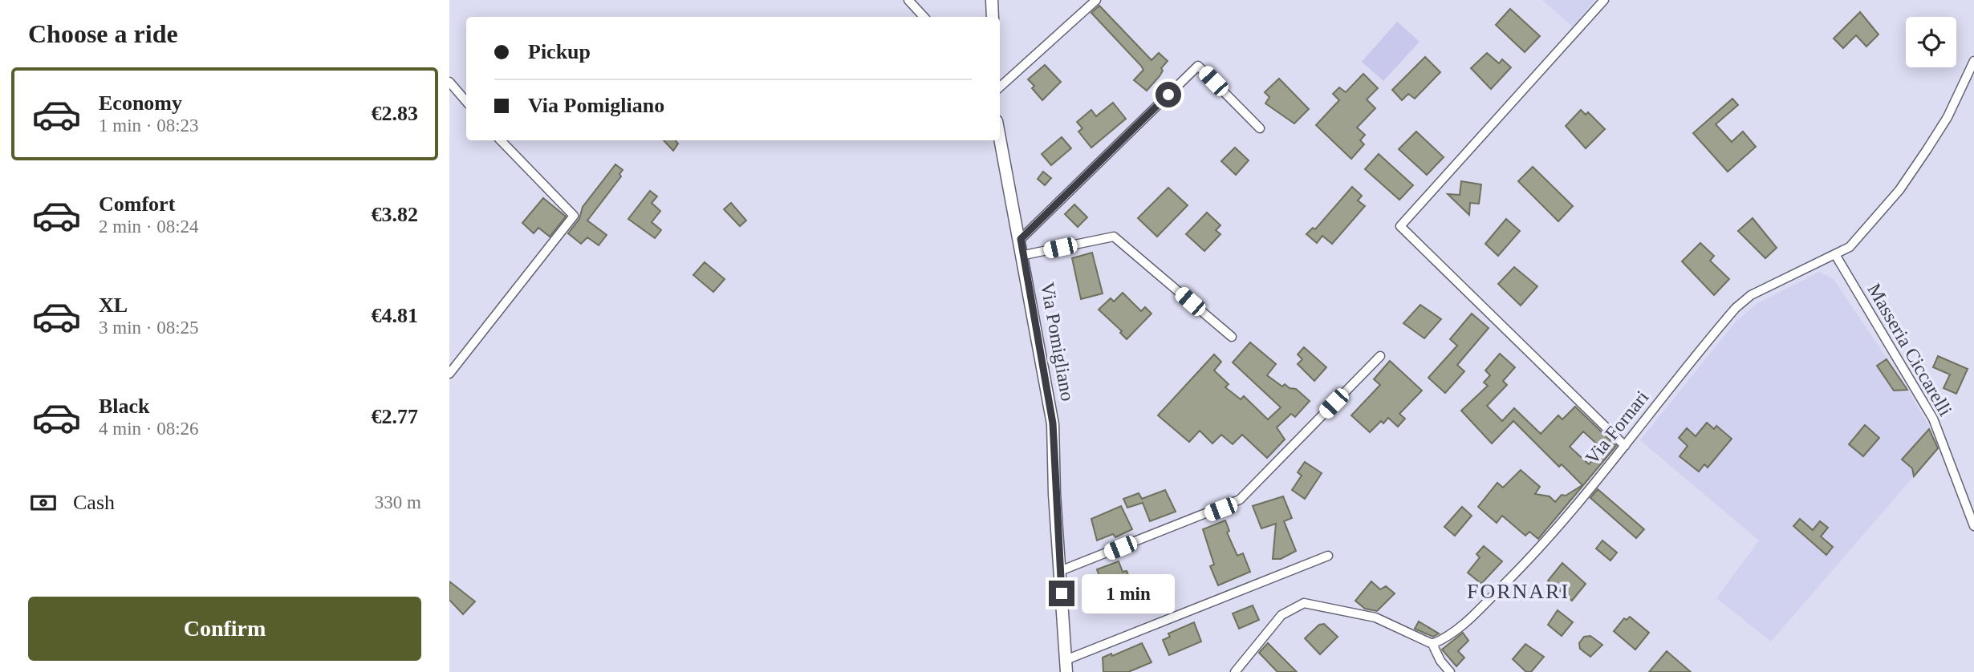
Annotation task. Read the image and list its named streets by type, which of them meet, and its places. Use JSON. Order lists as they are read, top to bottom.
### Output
{
  "streets": {
    "street": ["Via Pomigliano", "Masseria Ciccarelli", "Via Fornari"]
  },
  "crossings": [
    ["Masseria Ciccarelli", "Via Fornari"]
  ],
  "districts": ["FORNARI"],
  "page": {
    "heading": "Choose a ride",
    "banner": ["Pickup", "Via Pomigliano"],
    "list": [
      {
        "name": "Economy",
        "note": "1 min · 08:23",
        "value": "€2.83"
      },
      {
        "name": "Comfort",
        "note": "2 min · 08:24",
        "value": "€3.82"
      },
      {
        "name": "XL",
        "note": "3 min · 08:25",
        "value": "€4.81"
      },
      {
        "name": "Black",
        "note": "4 min · 08:26",
        "value": "€2.77"
      }
    ],
    "pay": ["Cash", "330 m"],
    "bubble": "1 min",
    "buttons": "Confirm"
  }
}
